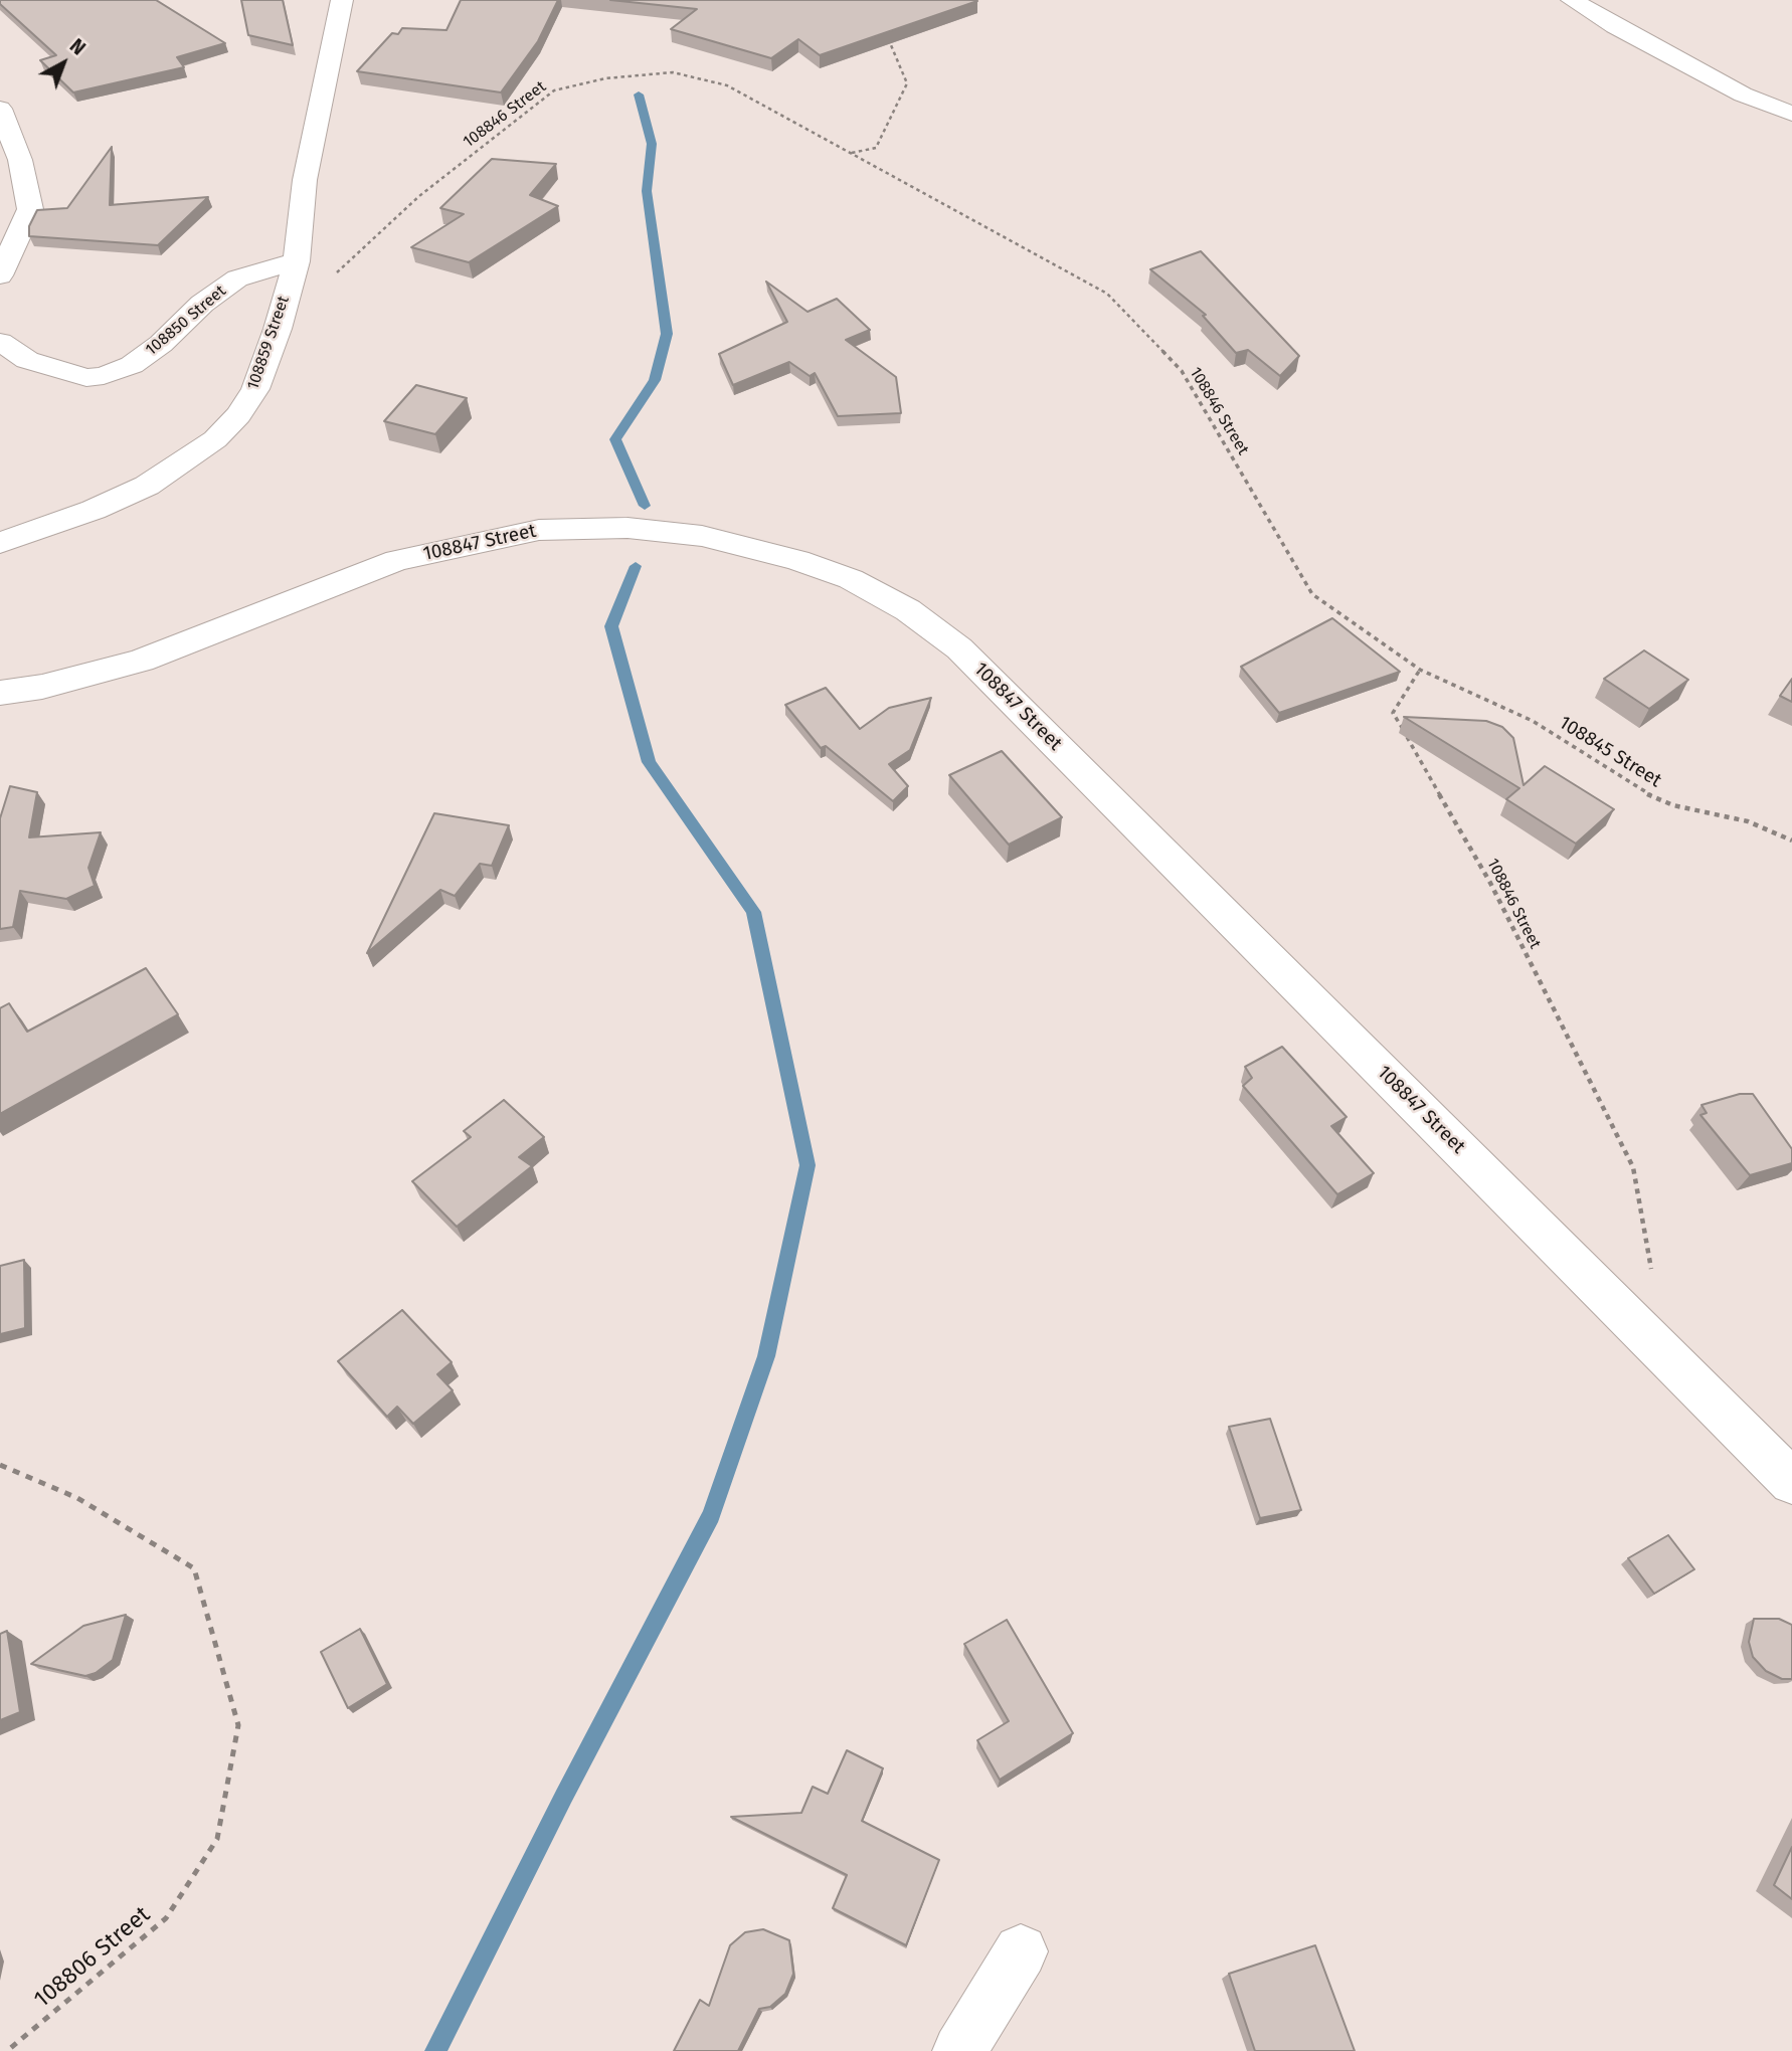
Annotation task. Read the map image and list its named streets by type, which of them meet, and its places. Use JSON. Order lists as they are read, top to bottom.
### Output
{
  "streets": {
    "street": ["108850 Street", "108859 Street", "108847 Street"],
    "path": ["108846 Street", "108845 Street", "108806 Street"]
  },
  "crossings": [
    ["108846 Street", "108859 Street"],
    ["108846 Street", "108845 Street"],
    ["108850 Street", "108859 Street"]
  ],
  "north": "top right"
}
